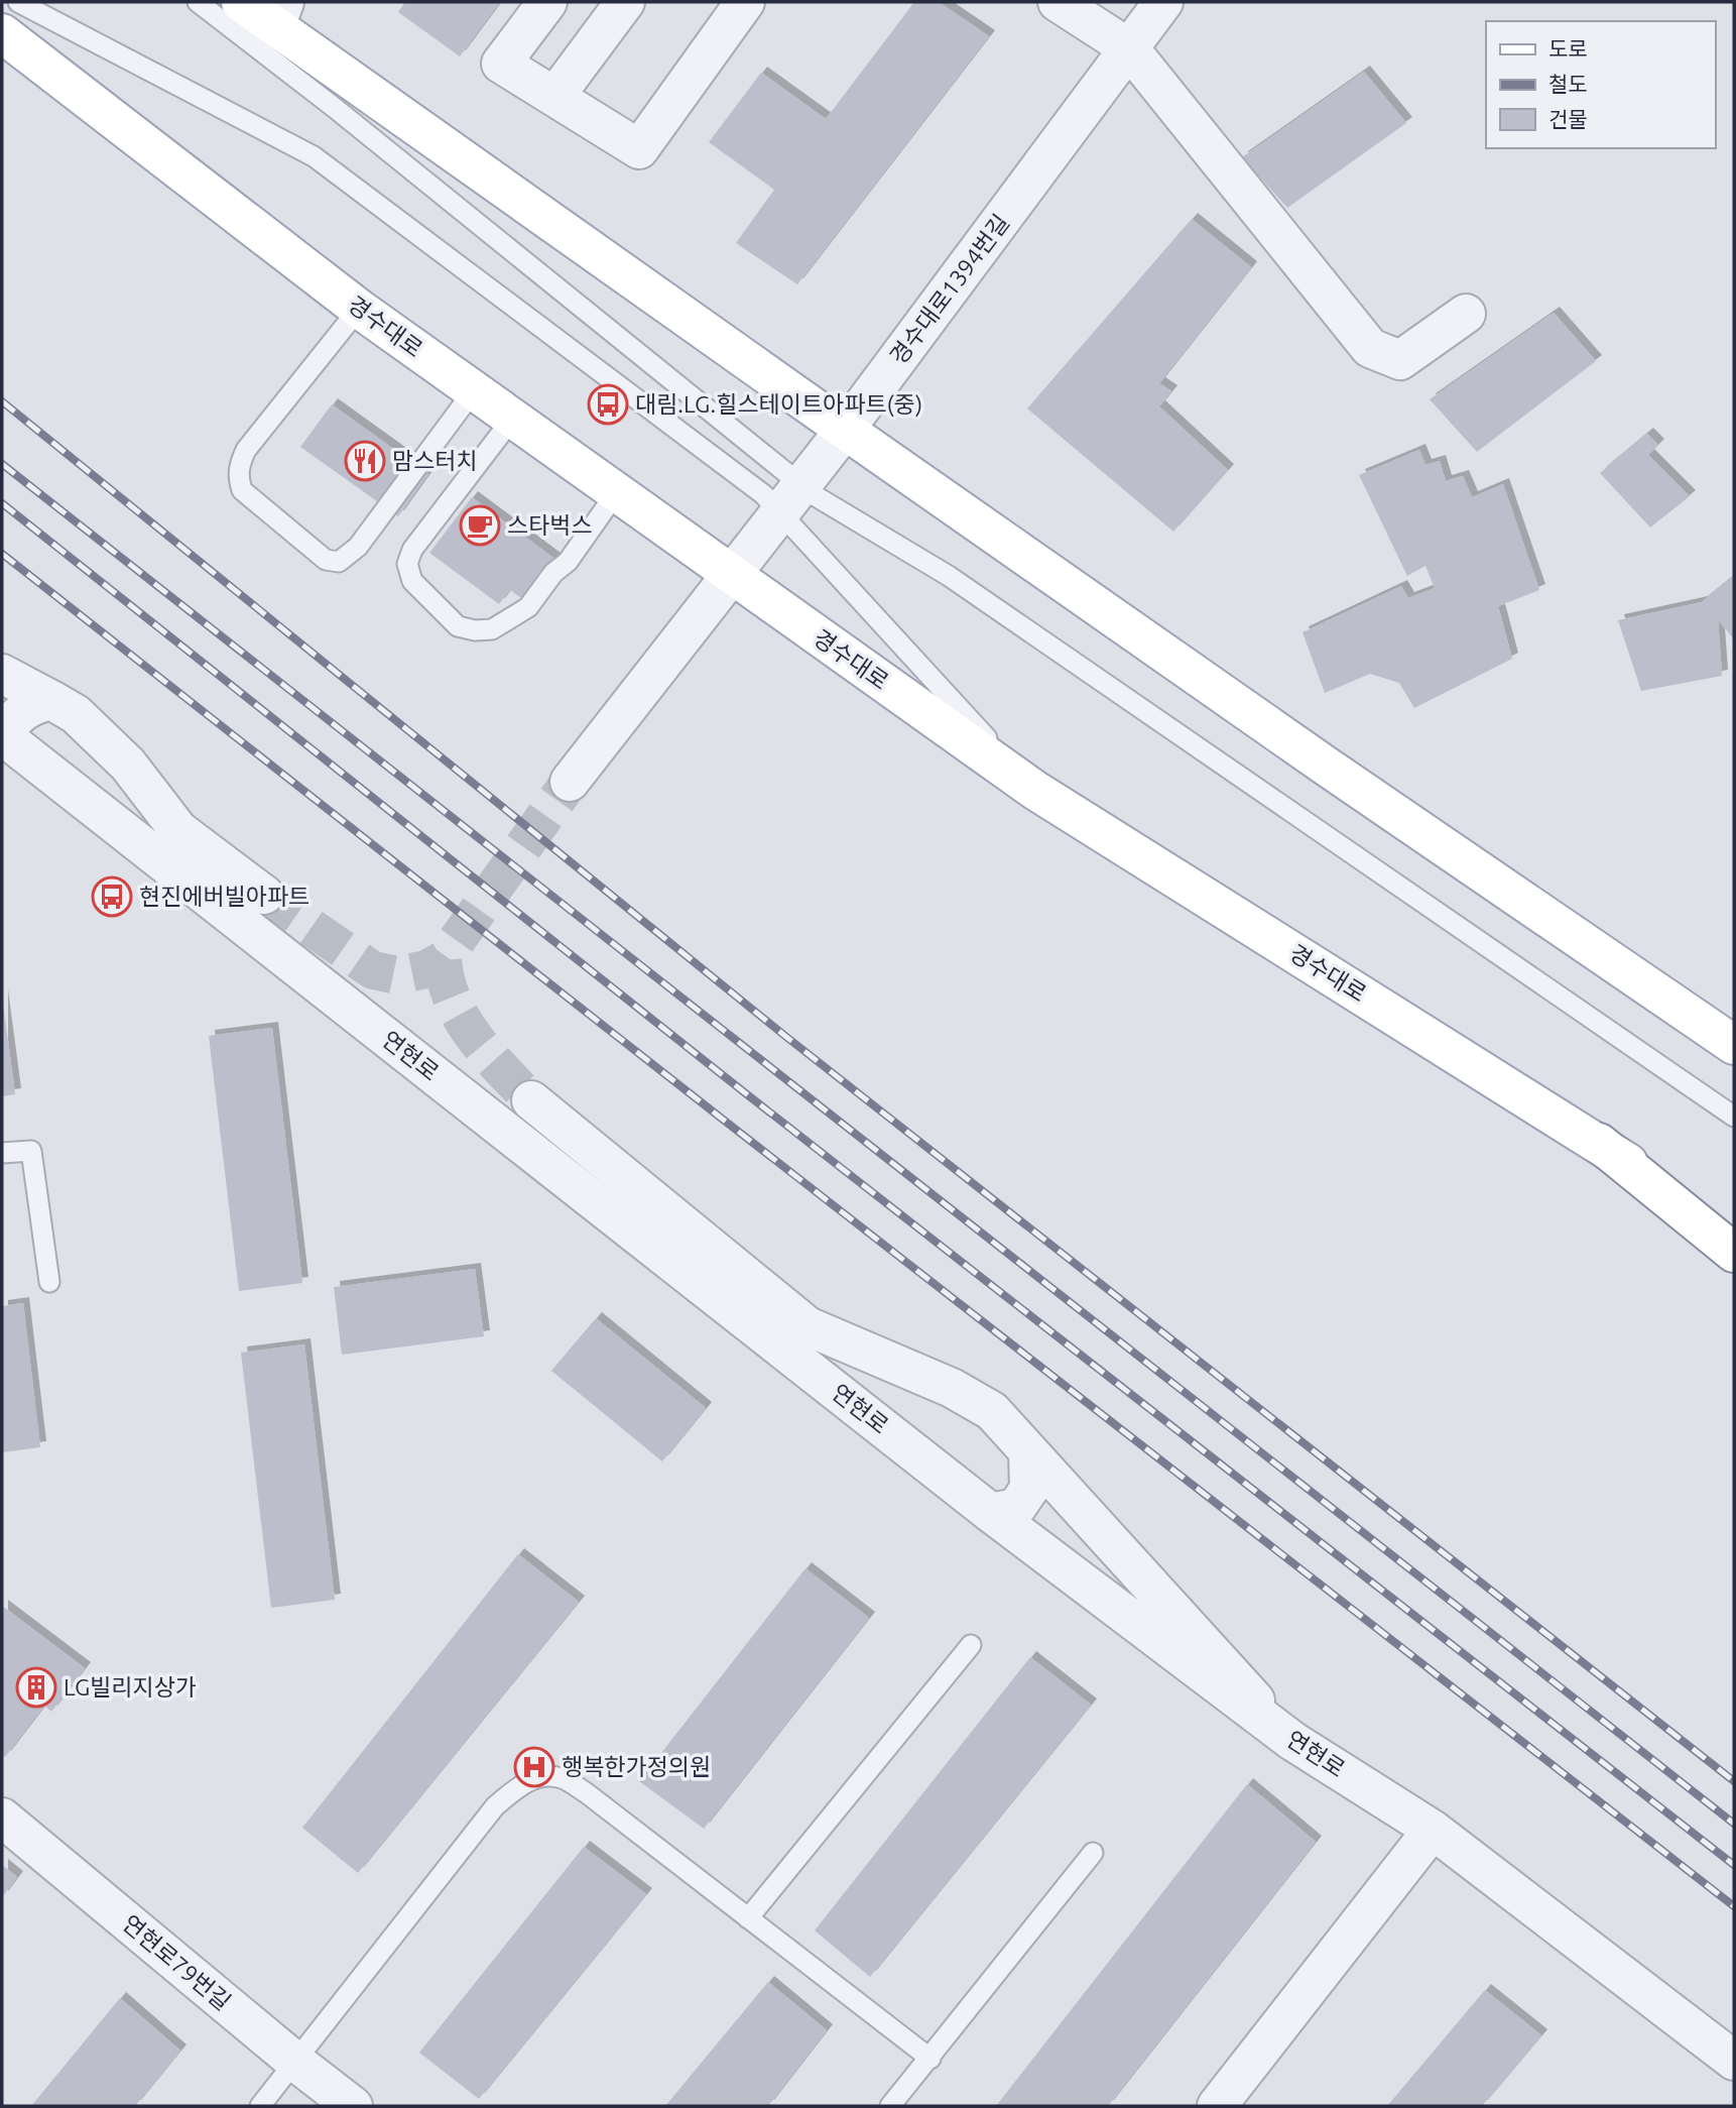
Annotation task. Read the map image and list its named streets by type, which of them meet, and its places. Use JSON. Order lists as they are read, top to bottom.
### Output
{
  "streets": {
    "main road": ["경수대로"],
    "street": ["경수대로1394번길", "연현로", "연현로79번길"]
  },
  "crossings": [
    ["경수대로1394번길", "경수대로"]
  ],
  "places": {
    "bus stop": ["대림.LG.힐스테이트아파트(중)", "현진에버빌아파트"],
    "restaurant": ["맘스터치"],
    "cafe": ["스타벅스"],
    "building": ["LG빌리지상가"],
    "hospital": ["행복한가정의원"]
  },
  "legend": ["도로", "철도", "건물"]
}
